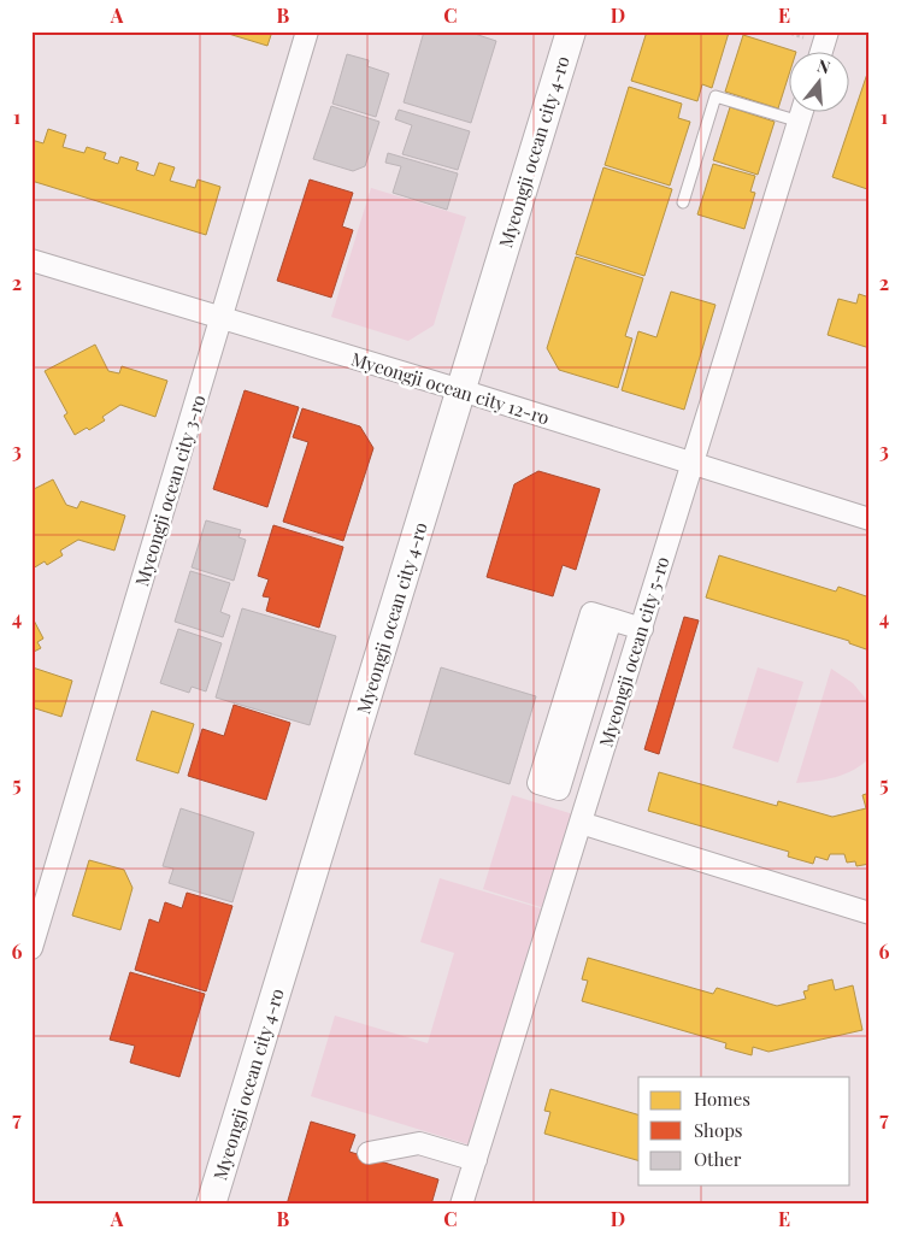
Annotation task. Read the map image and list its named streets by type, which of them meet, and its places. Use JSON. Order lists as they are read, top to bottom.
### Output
{
  "streets": {
    "main road": ["Myeongji ocean city 4-ro"],
    "street": ["Myeongji ocean city 12-ro", "Myeongji ocean city 3-ro", "Myeongji ocean city 5-ro"]
  },
  "crossings": [
    ["Myeongji ocean city 4-ro", "Myeongji ocean city 12-ro"],
    ["Myeongji ocean city 12-ro", "Myeongji ocean city 3-ro"],
    ["Myeongji ocean city 12-ro", "Myeongji ocean city 5-ro"]
  ],
  "legend": ["Homes", "Shops", "Other"],
  "north": "top",
  "grid": {
    "columns": [
      "A",
      "B",
      "C",
      "D",
      "E"
    ],
    "rows": [
      "1",
      "2",
      "3",
      "4",
      "5",
      "6",
      "7"
    ]
  }
}
